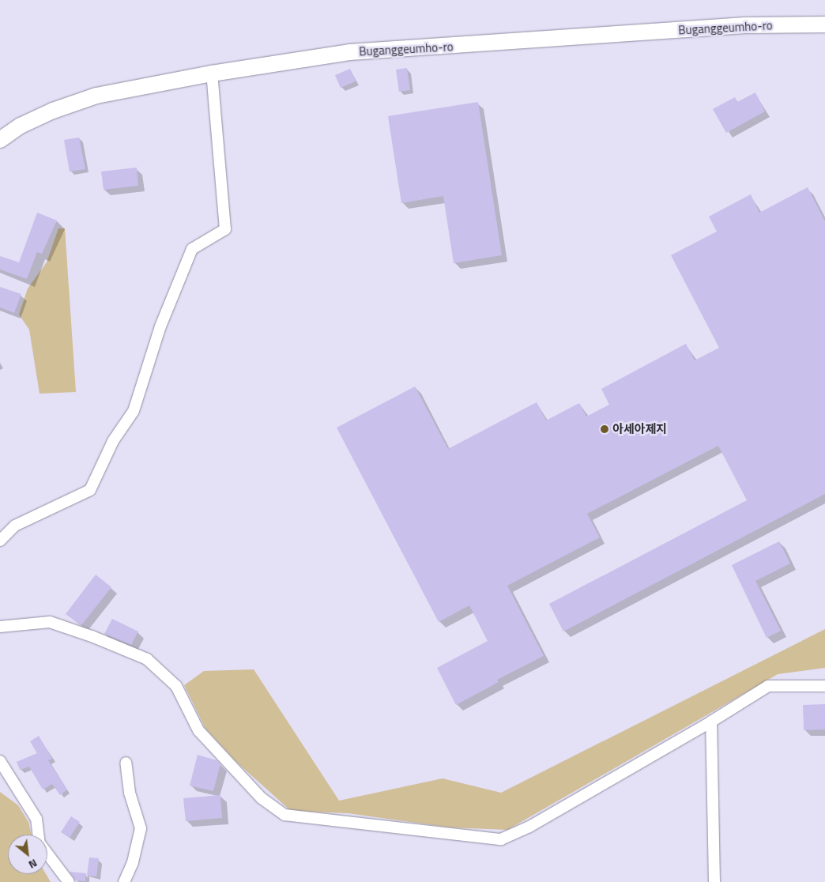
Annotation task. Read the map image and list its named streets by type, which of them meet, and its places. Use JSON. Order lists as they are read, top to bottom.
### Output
{
  "streets": {
    "street": ["Buganggeumho-ro"]
  },
  "places": ["아세아제지"],
  "north": "bottom right"
}
